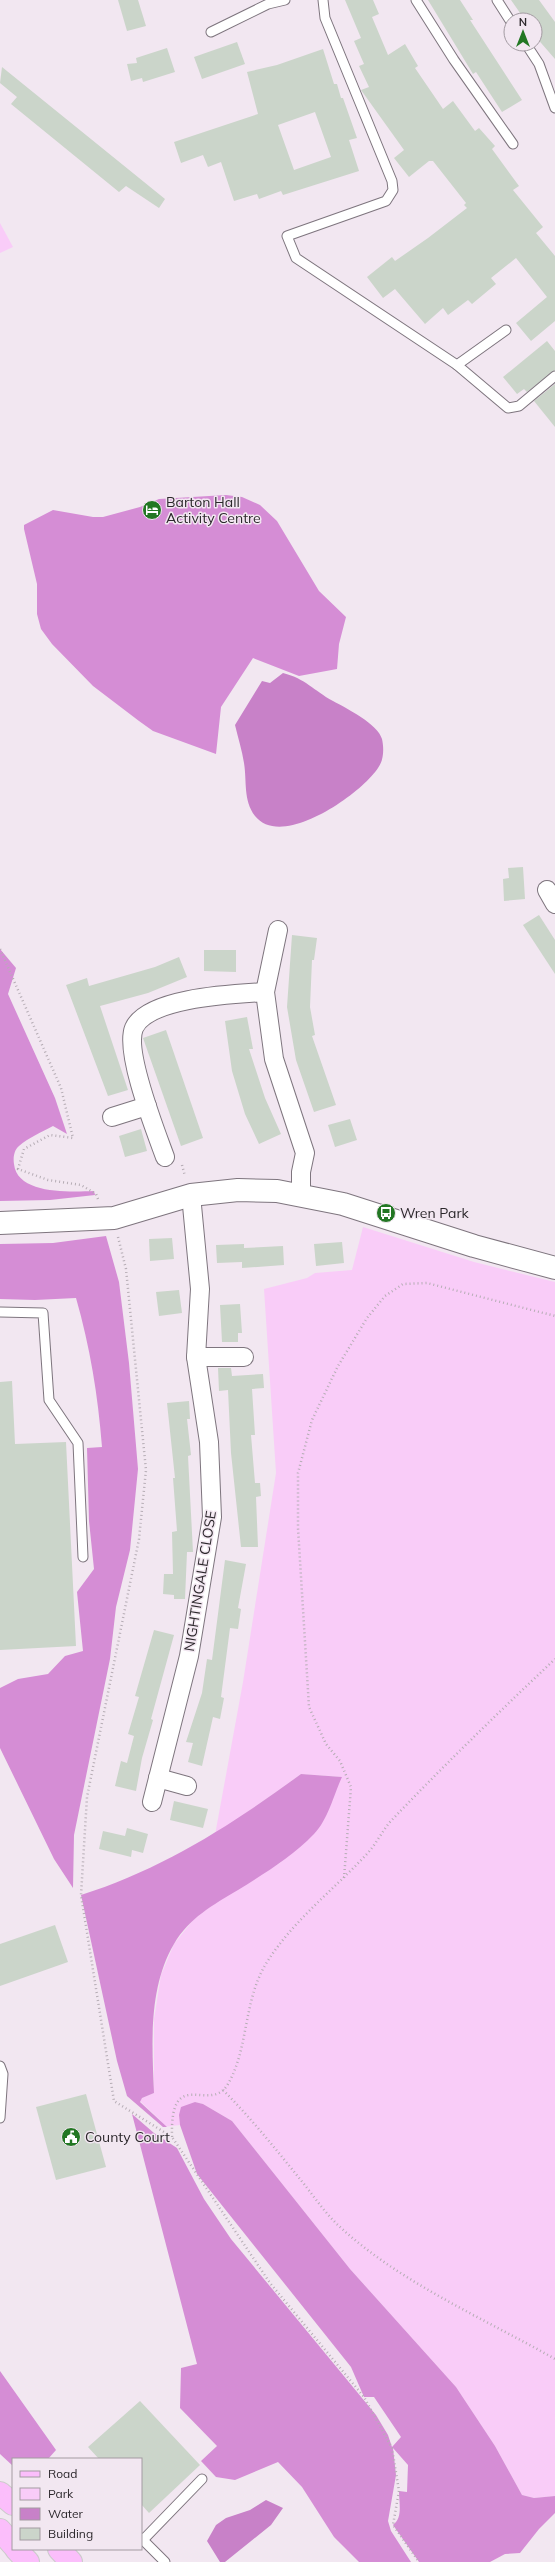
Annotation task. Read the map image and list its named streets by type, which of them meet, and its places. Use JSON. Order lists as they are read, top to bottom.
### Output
{
  "streets": {
    "street": ["NIGHTINGALE CLOSE"]
  },
  "places": {
    "hotel": ["Barton Hall Activity Centre"],
    "bus stop": ["Wren Park"],
    "public building": ["County Court"]
  },
  "legend": [
    "Road",
    "Park",
    "Water",
    "Building"
  ],
  "north": "top"
}
